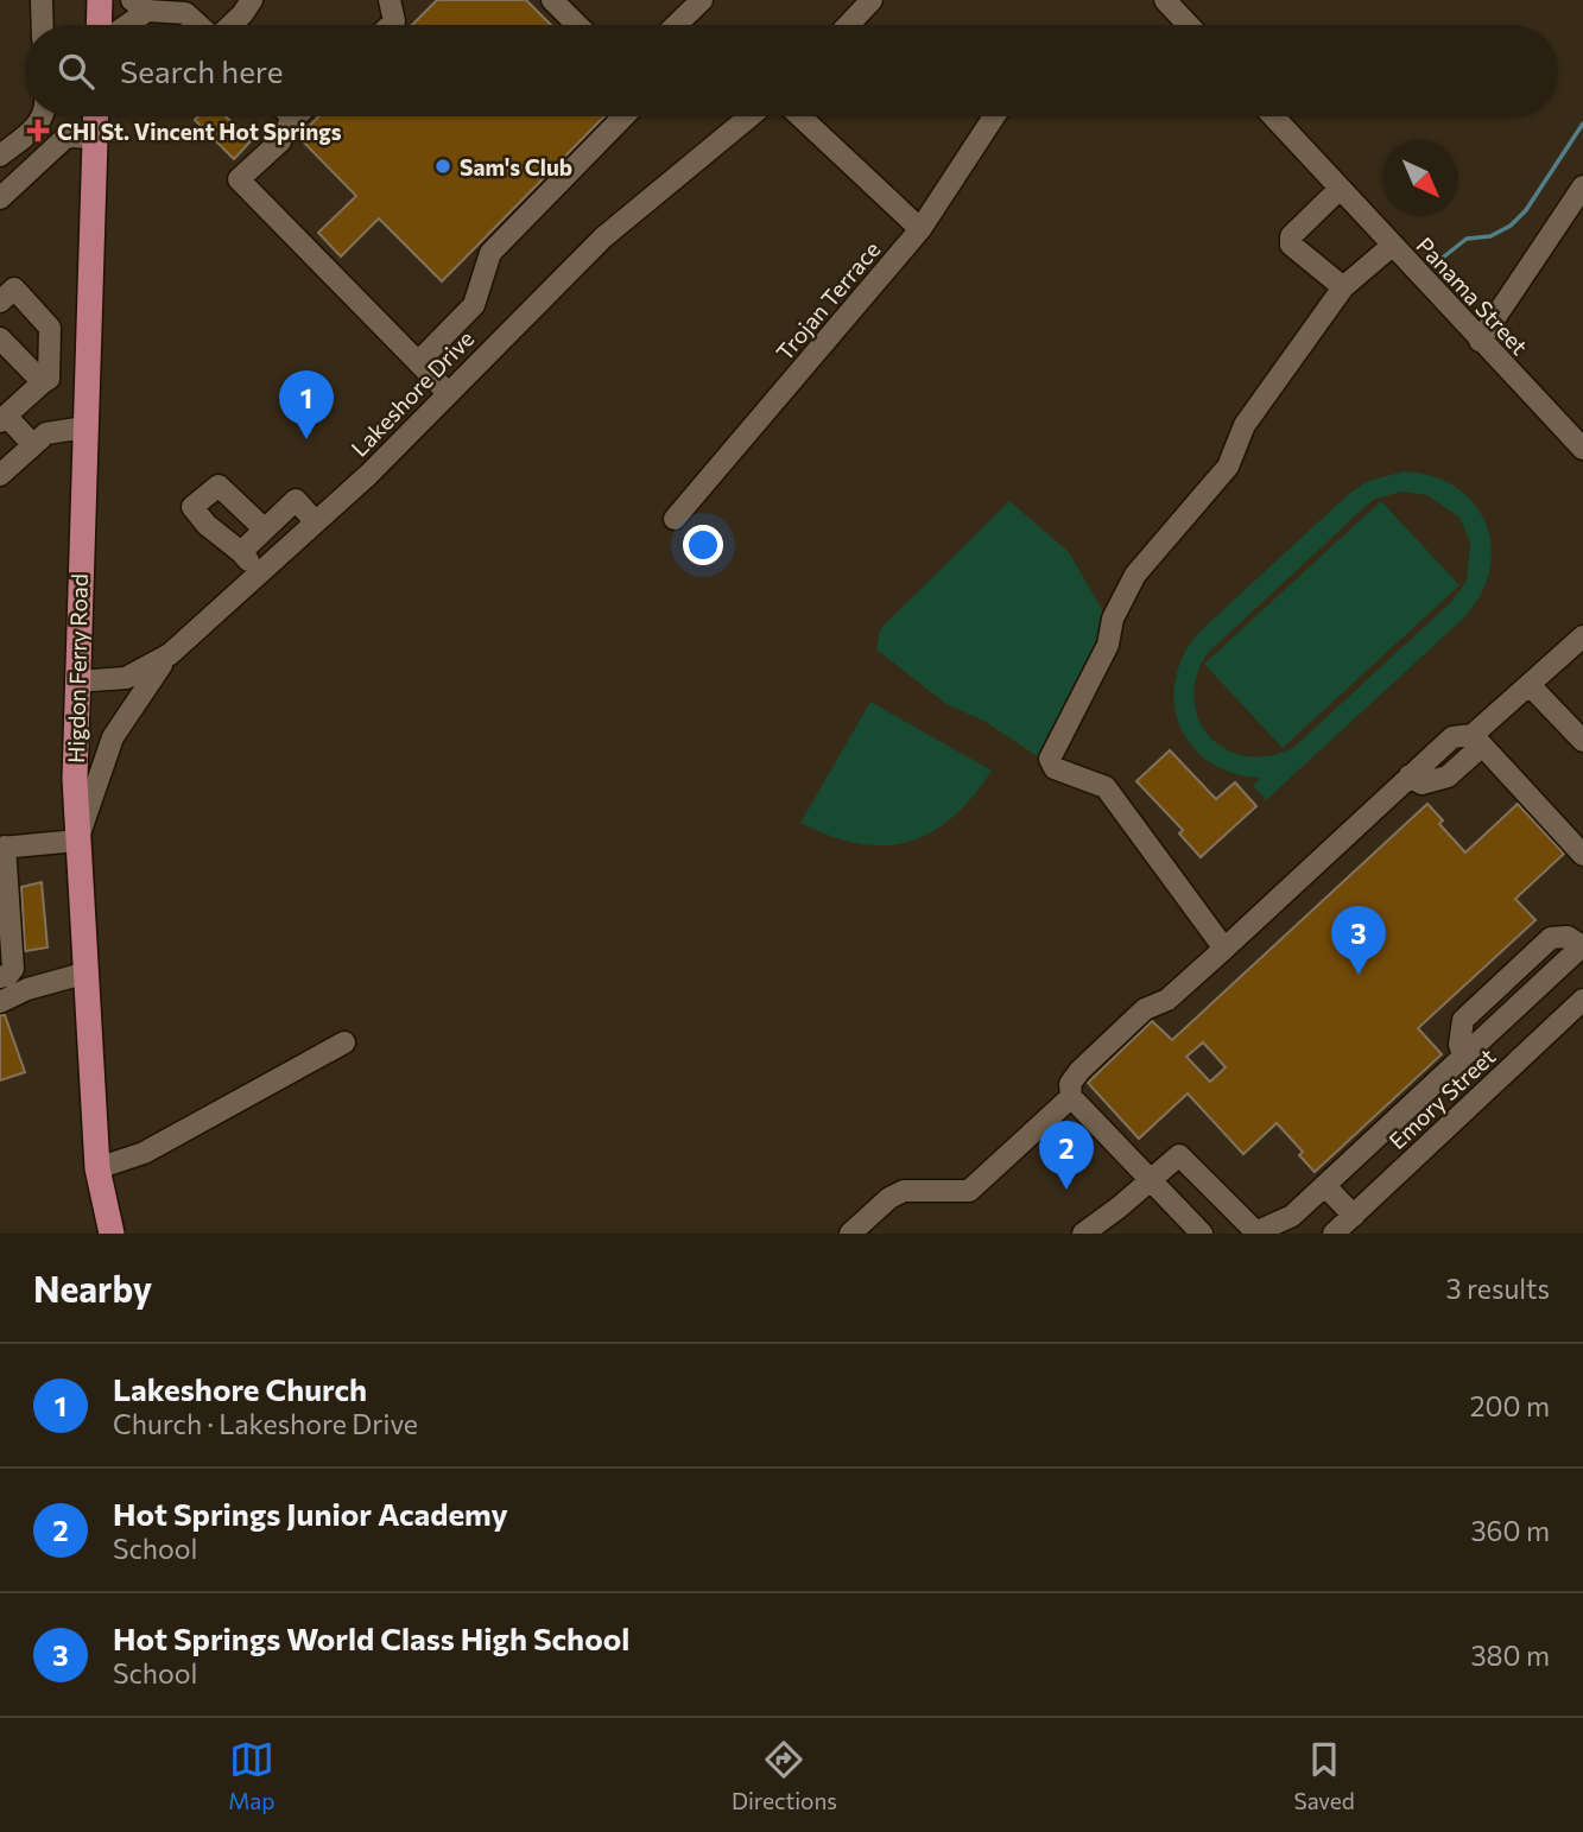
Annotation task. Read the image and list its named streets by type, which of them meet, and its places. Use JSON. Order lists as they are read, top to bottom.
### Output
{
  "streets": {
    "main road": ["Higdon Ferry Road"],
    "street": [
      "Panama Street",
      "Trojan Terrace",
      "Lakeshore Drive",
      "Emory Street"
    ]
  },
  "crossings": [
    ["Lakeshore Drive", "Higdon Ferry Road"]
  ],
  "places": {
    "health": ["CHI St. Vincent Hot Springs"],
    "other": ["Sam's Club"]
  },
  "north": "bottom right",
  "page": {
    "search": "Search here",
    "pins": ["1", "3", "2"],
    "heading": ["Nearby", "3 results"],
    "list": [
      {
        "mark": "1",
        "name": "Lakeshore Church",
        "note": "Church · Lakeshore Drive",
        "value": "200 m"
      },
      {
        "mark": "2",
        "name": "Hot Springs Junior Academy",
        "note": "School",
        "value": "360 m"
      },
      {
        "mark": "3",
        "name": "Hot Springs World Class High School",
        "note": "School",
        "value": "380 m"
      }
    ],
    "nav": ["Map", "Directions", "Saved"]
  }
}
